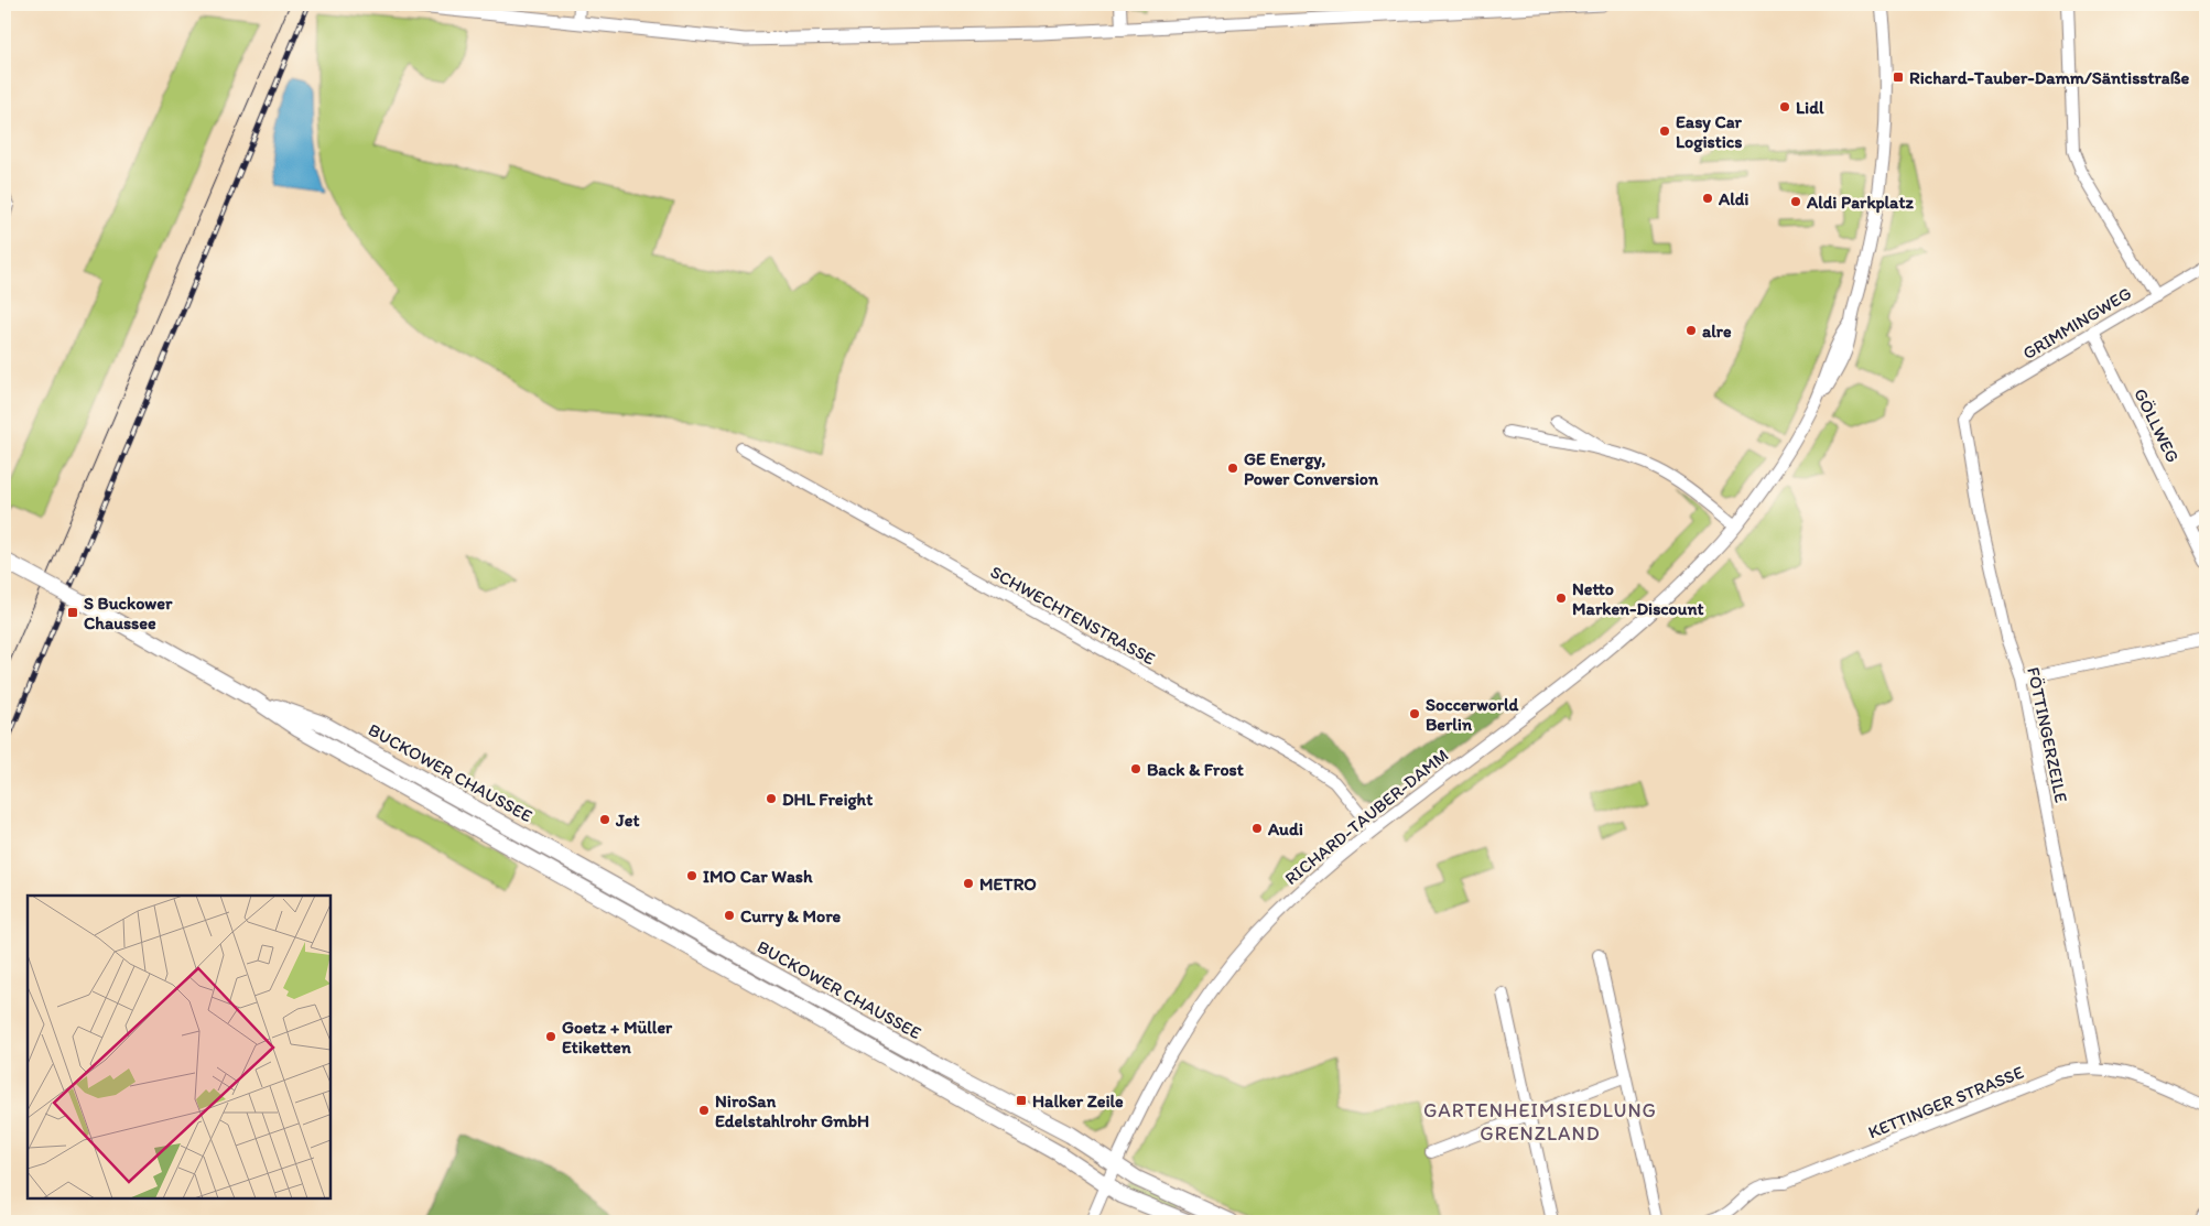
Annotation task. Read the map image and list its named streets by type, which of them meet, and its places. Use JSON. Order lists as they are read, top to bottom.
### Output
{
  "streets": {
    "main road": ["BUCKOWER CHAUSSEE"],
    "street": [
      "GRIMMINGWEG",
      "GÖLLWEG",
      "SCHWECHTENSTRASSE",
      "FÖTTINGERZEILE",
      "RICHARD-TAUBER-DAMM",
      "KETTINGER STRASSE"
    ]
  },
  "crossings": [
    ["GRIMMINGWEG", "GÖLLWEG"],
    ["GRIMMINGWEG", "FÖTTINGERZEILE"],
    ["SCHWECHTENSTRASSE", "RICHARD-TAUBER-DAMM"],
    ["FÖTTINGERZEILE", "KETTINGER STRASSE"],
    ["BUCKOWER CHAUSSEE", "RICHARD-TAUBER-DAMM"]
  ],
  "districts": ["GARTENHEIMSIEDLUNG GRENZLAND"],
  "places": {
    "transit": ["Richard-Tauber-Damm/Säntisstraße", "S Buckower Chaussee", "Halker Zeile"],
    "other": [
      "Lidl",
      "Easy Car Logistics",
      "Aldi",
      "Aldi Parkplatz",
      "alre",
      "GE Energy, Power Conversion",
      "Netto Marken-Discount",
      "Soccerworld Berlin",
      "Back & Frost",
      "DHL Freight",
      "Jet",
      "Audi",
      "IMO Car Wash",
      "METRO",
      "Curry & More",
      "Goetz + Müller Etiketten",
      "NiroSan Edelstahlrohr GmbH"
    ]
  }
}
